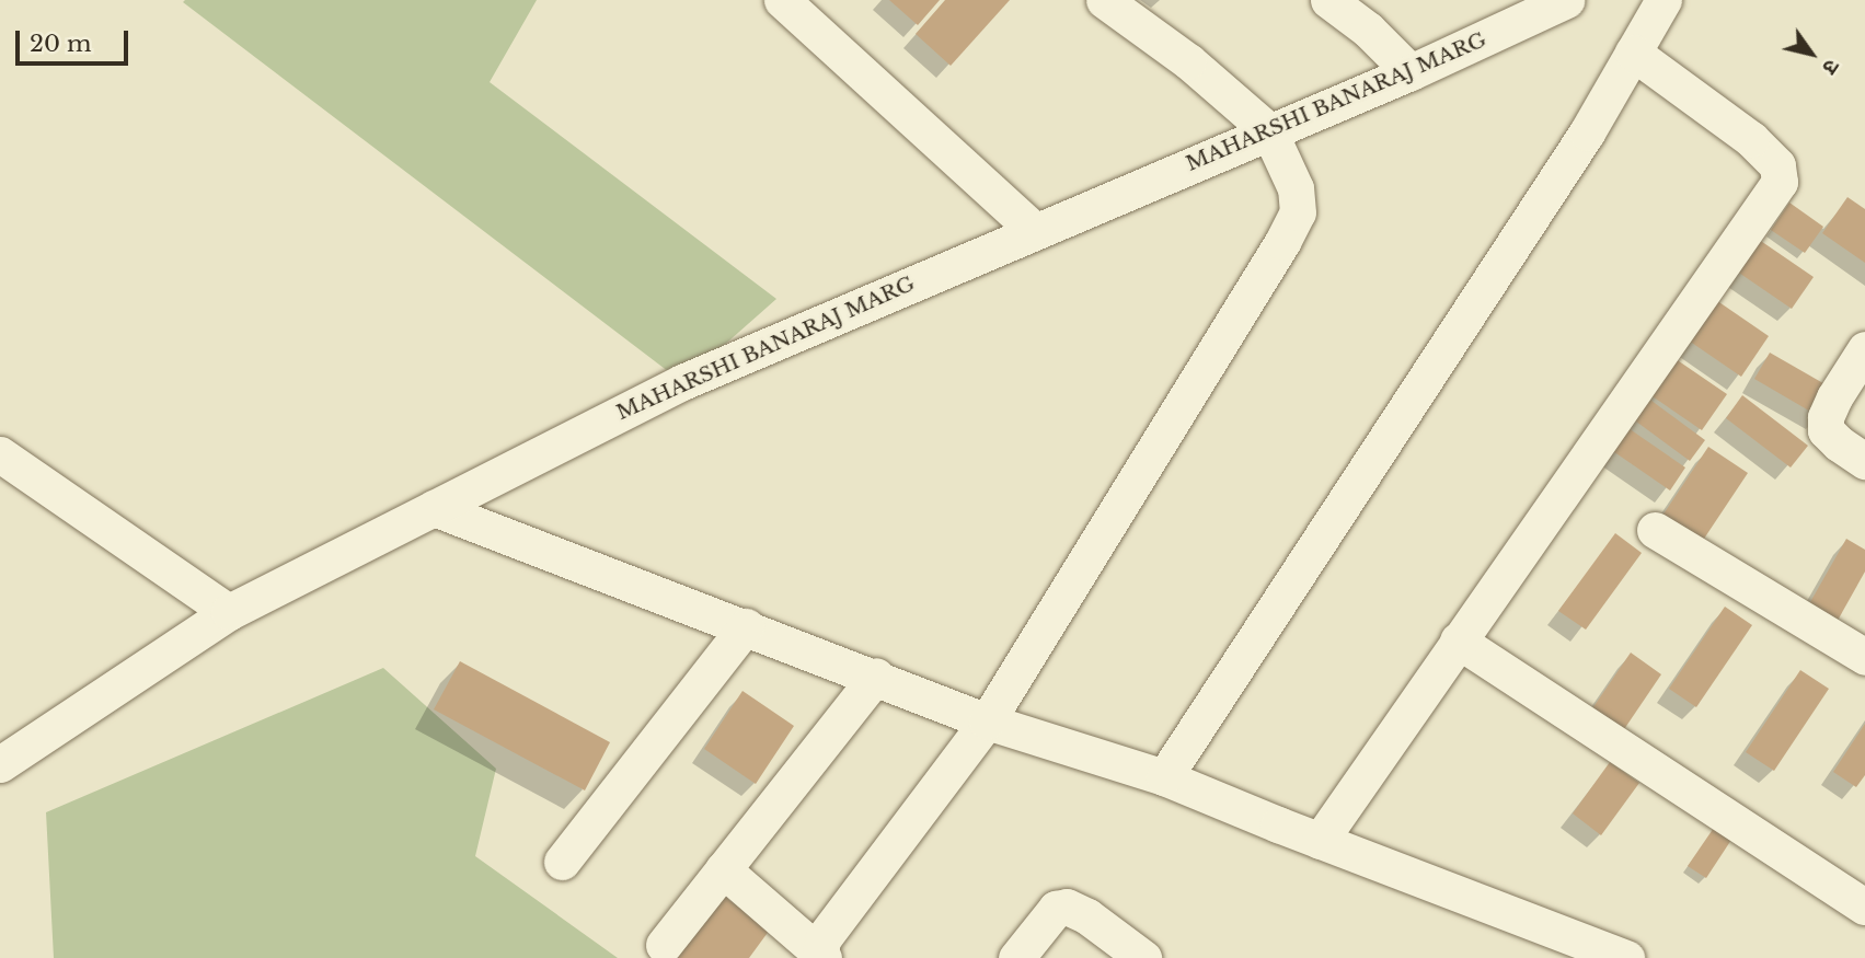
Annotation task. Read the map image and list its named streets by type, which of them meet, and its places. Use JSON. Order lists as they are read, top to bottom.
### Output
{
  "streets": {
    "street": ["MAHARSHI BANARAJ MARG"]
  },
  "scale_bar": "20 m",
  "north": "bottom right"
}
